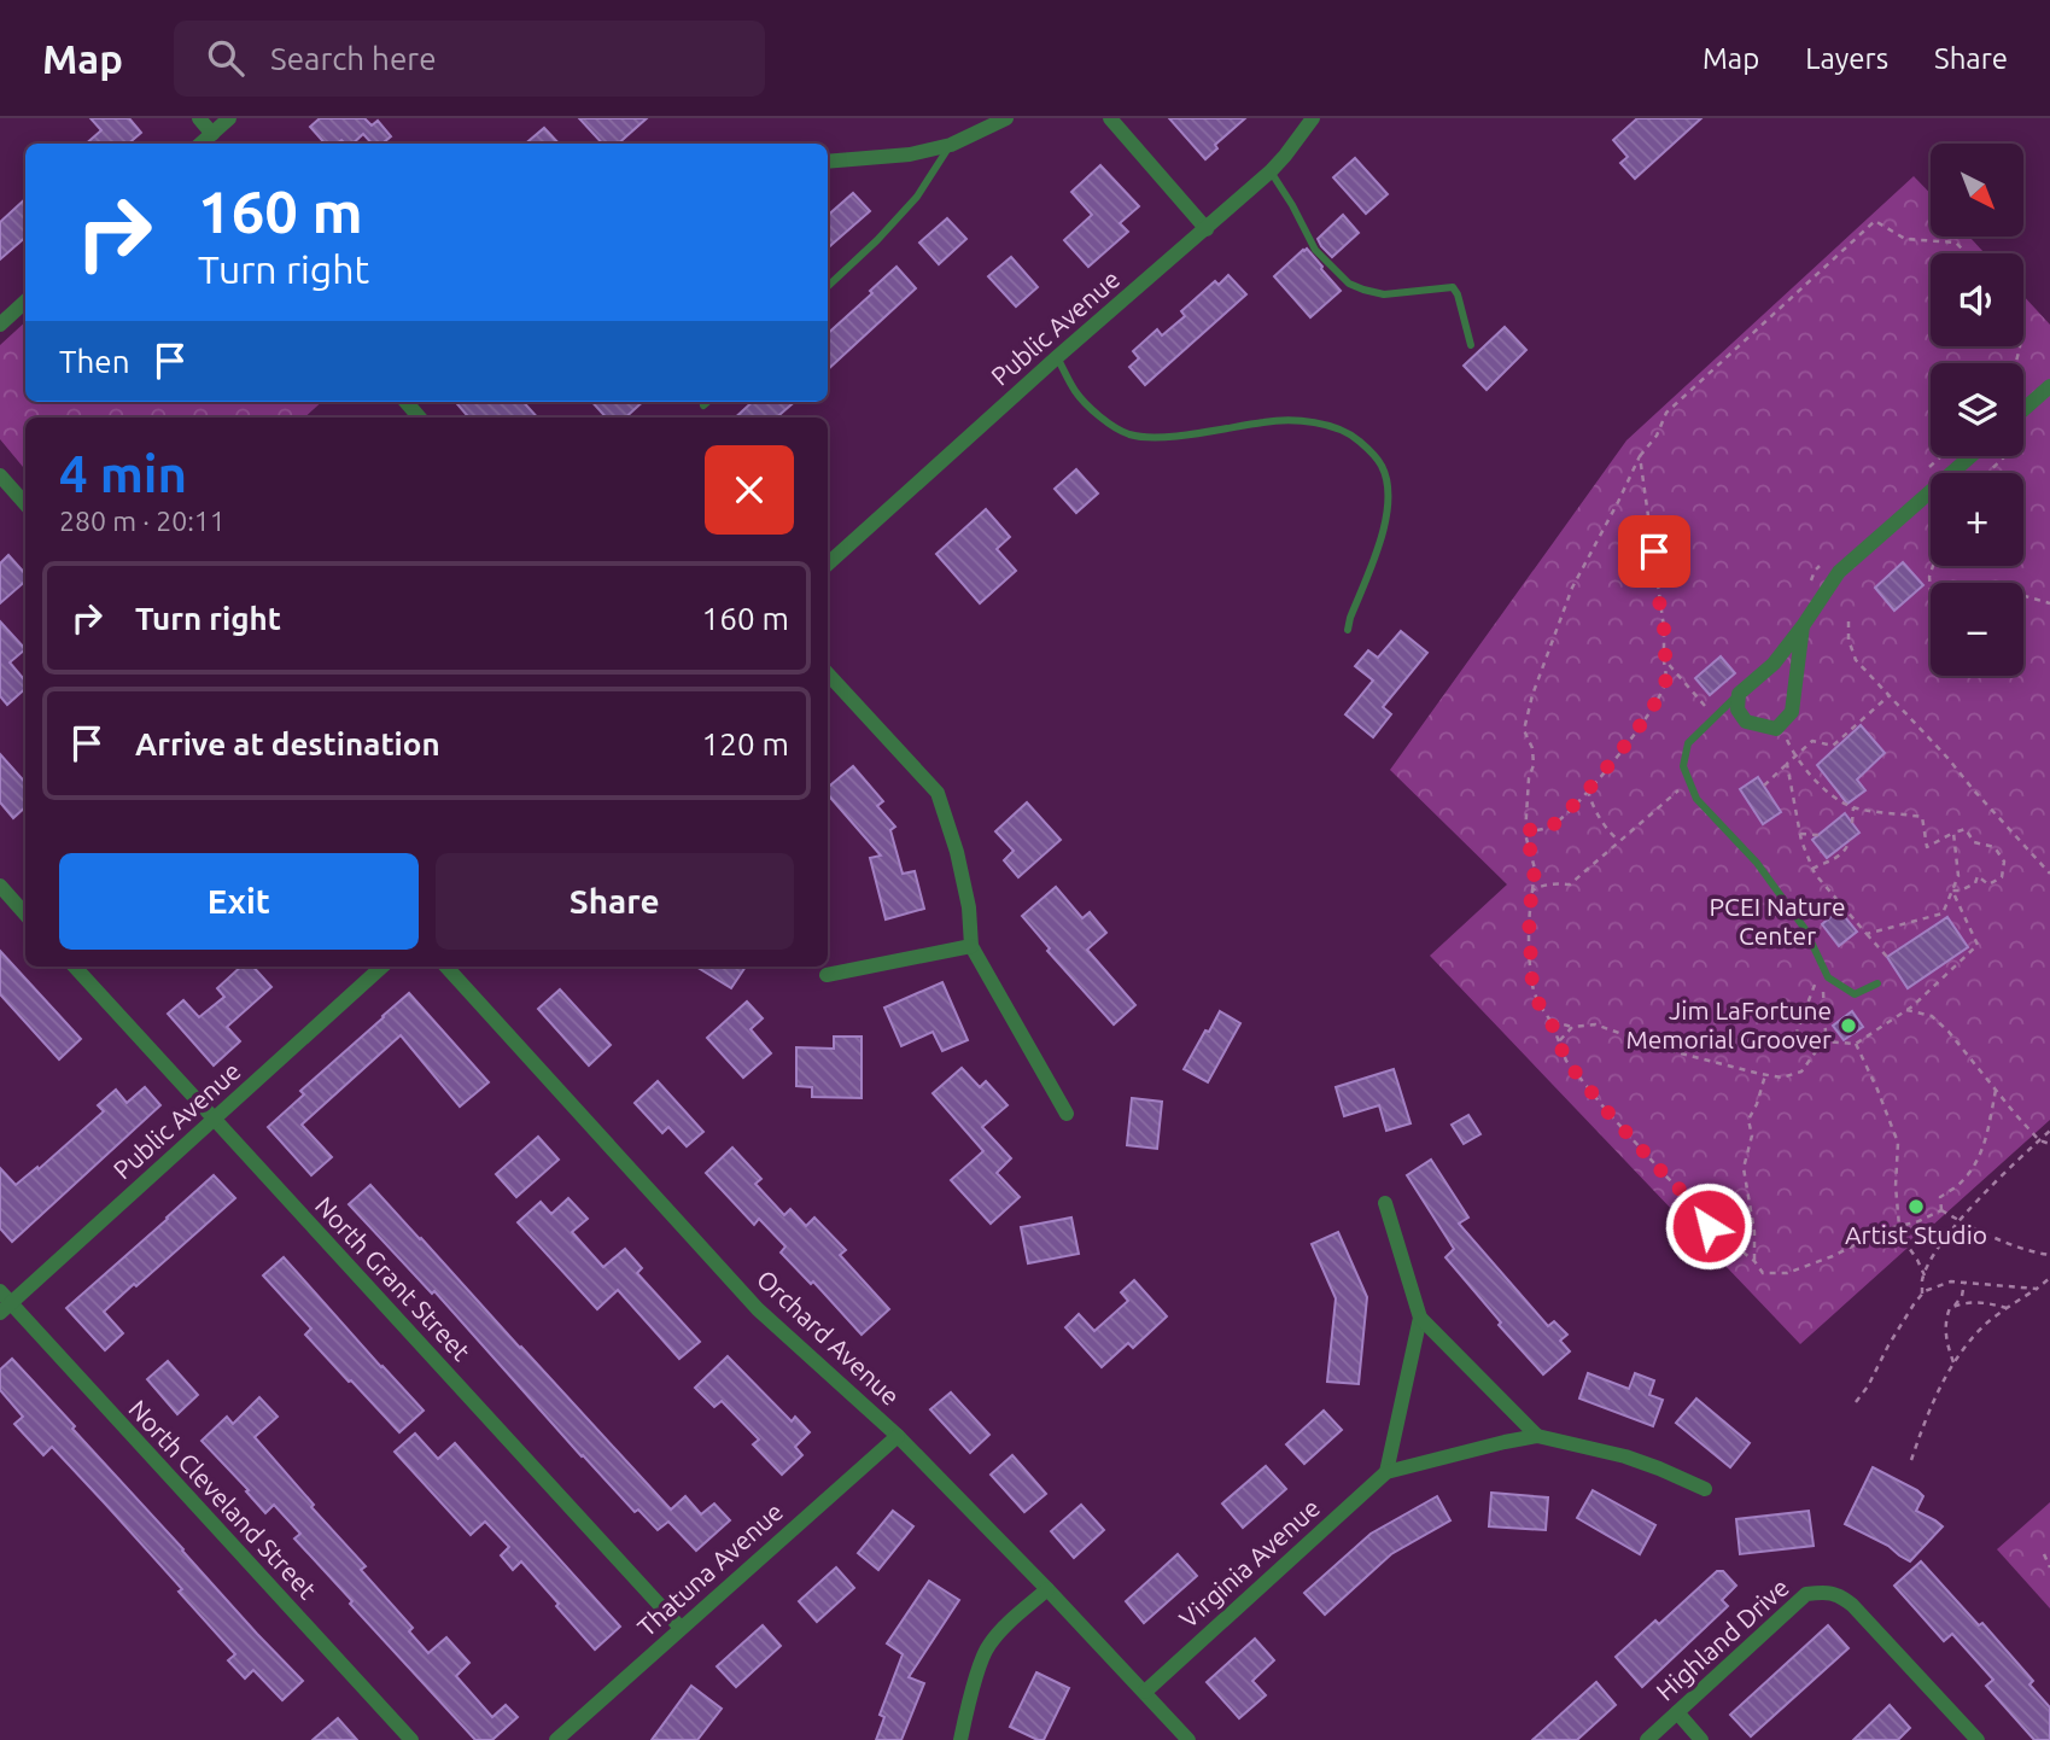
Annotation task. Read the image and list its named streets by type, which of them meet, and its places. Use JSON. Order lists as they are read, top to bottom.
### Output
{
  "streets": {
    "street": [
      "Public Avenue",
      "North Grant Street",
      "Orchard Avenue",
      "North Cleveland Street",
      "Virginia Avenue",
      "Thatuna Avenue",
      "Highland Drive"
    ]
  },
  "crossings": [
    ["Public Avenue", "North Grant Street"],
    ["Public Avenue", "North Cleveland Street"],
    ["North Grant Street", "Thatuna Avenue"],
    ["Orchard Avenue", "Virginia Avenue"],
    ["Orchard Avenue", "Thatuna Avenue"]
  ],
  "parks": ["PCEI Nature Center"],
  "places": ["Jim LaFortune Memorial Groover", "Artist Studio"],
  "north": "bottom right",
  "page": {
    "header": "Map",
    "search": "Search here",
    "nav": ["Map", "Layers", "Share"],
    "map_buttons": ["+", "−"],
    "turn": ["160 m", "Turn right"],
    "then": "Then",
    "heading": ["4 min", "280 m · 20:11"],
    "list": [
      {
        "name": "Turn right",
        "value": "160 m"
      },
      {
        "name": "Arrive at destination",
        "value": "120 m"
      }
    ],
    "buttons": ["Exit", "Share"]
  }
}
